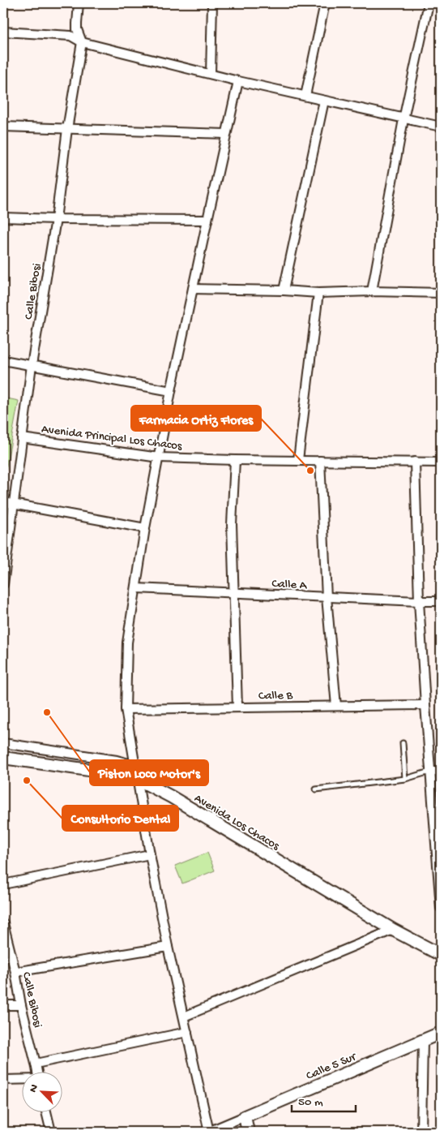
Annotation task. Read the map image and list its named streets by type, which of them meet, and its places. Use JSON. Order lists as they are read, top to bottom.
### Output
{
  "streets": {
    "street": [
      "Calle Bibosi",
      "Avenida Principal Los Chacos",
      "Calle A",
      "Calle B",
      "Avenida Los Chacos",
      "Calle 5 Sur"
    ]
  },
  "crossings": [
    ["Calle Bibosi", "Avenida Principal Los Chacos"]
  ],
  "places": ["Farmacia Ortiz Flores", "Piston Loco Motor's", "Consultorio Dental"],
  "scale_bar": "50 m",
  "north": "top left"
}
